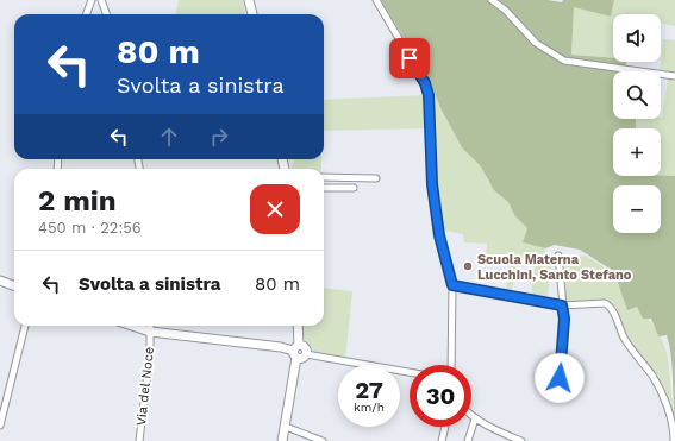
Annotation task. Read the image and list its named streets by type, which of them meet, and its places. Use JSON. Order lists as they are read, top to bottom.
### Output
{
  "streets": {
    "street": ["Via del Noce"]
  },
  "places": ["Scuola Materna Lucchini, Santo Stefano"],
  "page": {
    "map_buttons": ["+", "−"],
    "turn": ["80 m", "Svolta a sinistra"],
    "heading": ["2 min", "450 m · 22:56"],
    "list": [
      {
        "name": "Svolta a sinistra",
        "value": "80 m"
      }
    ],
    "speed": "27 km/h",
    "limit": "30"
  }
}
